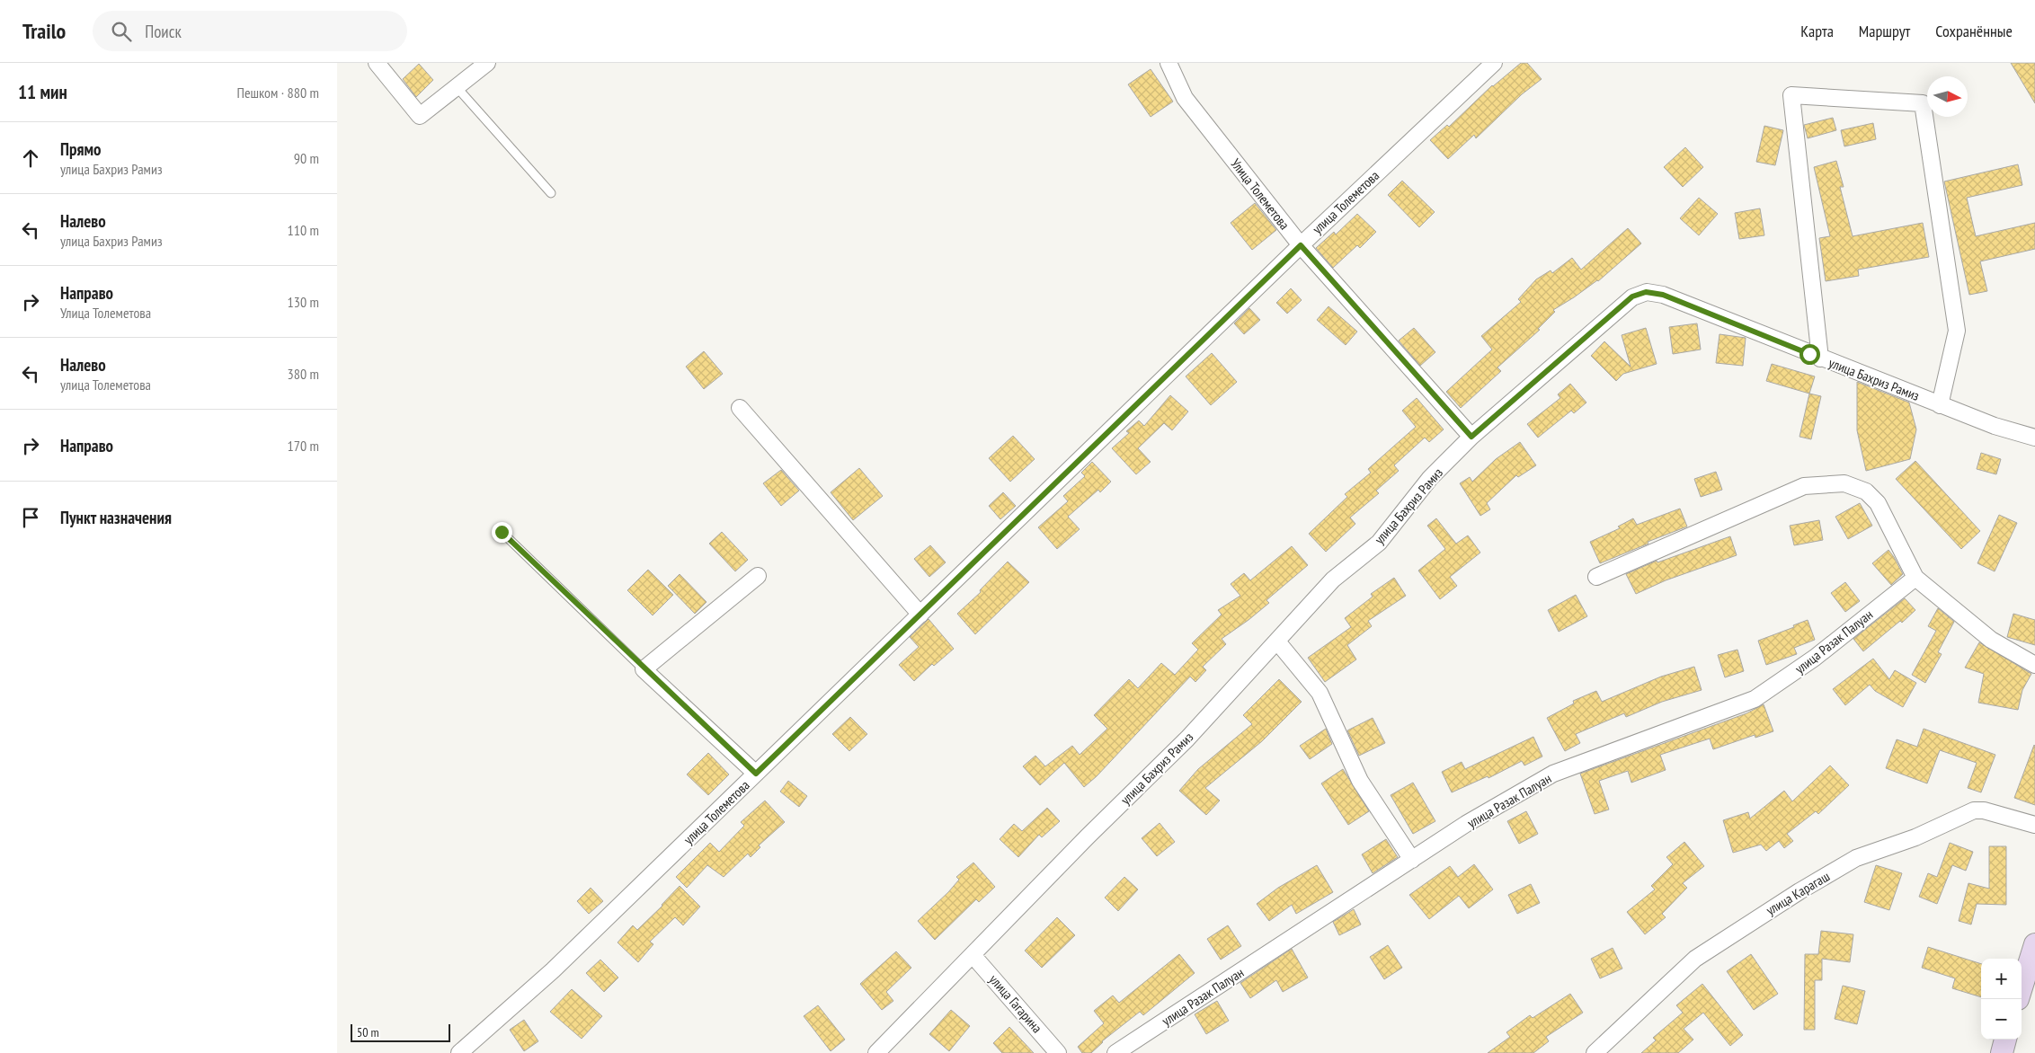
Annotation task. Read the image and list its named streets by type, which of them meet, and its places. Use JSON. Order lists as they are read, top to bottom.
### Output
{
  "streets": {
    "street": [
      "Улица Толеметова",
      "улица Толеметова",
      "улица Бахриз Рамиз",
      "улица Разак Палуан",
      "улица Карагаш",
      "улица Гагарина"
    ]
  },
  "crossings": [
    ["Улица Толеметова", "улица Толеметова"],
    ["Улица Толеметова", "улица Бахриз Рамиз"],
    ["улица Бахриз Рамиз", "улица Гагарина"]
  ],
  "scale_bar": "50 m",
  "north": "right",
  "page": {
    "header": "Trailo",
    "search": "Поиск",
    "nav": ["Карта", "Маршрут", "Сохранённые"],
    "heading": ["11 мин", "Пешком · 880 m"],
    "list": [
      ["Прямо", "улица Бахриз Рамиз", "90 m"],
      ["Налево", "улица Бахриз Рамиз", "110 m"],
      ["Направо", "Улица Толеметова", "130 m"],
      ["Налево", "улица Толеметова", "380 m"],
      ["Направо", "170 m"],
      "Пункт назначения"
    ],
    "map_buttons": ["+", "−"],
    "scale": "50 m"
  }
}
